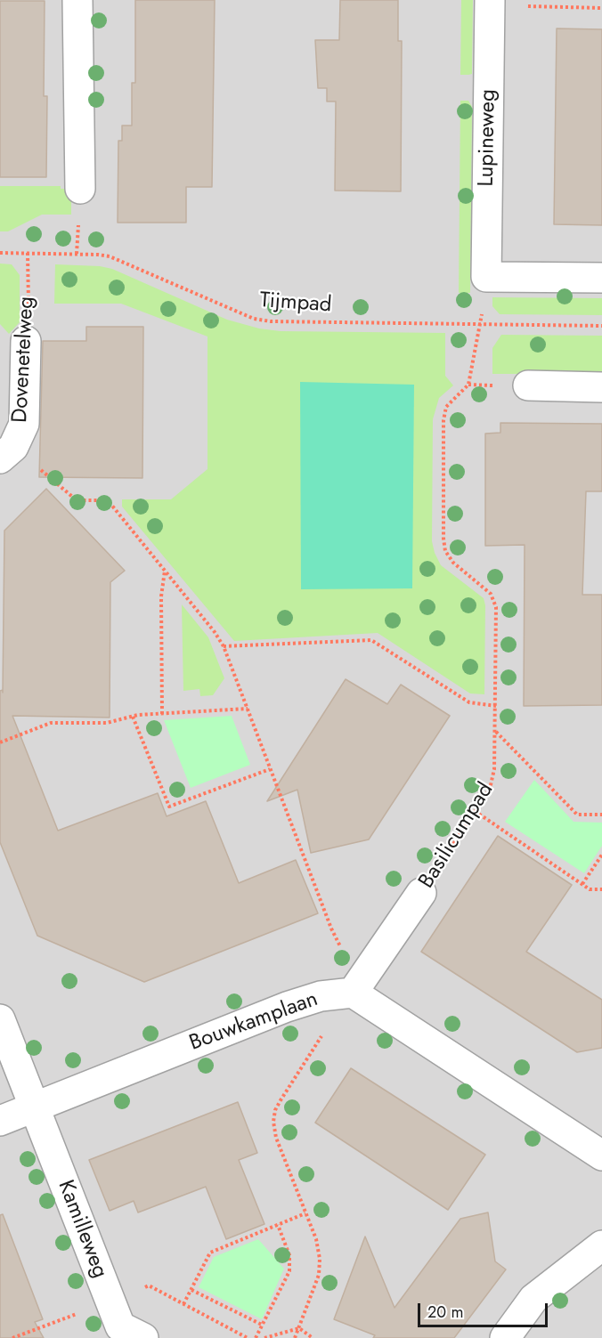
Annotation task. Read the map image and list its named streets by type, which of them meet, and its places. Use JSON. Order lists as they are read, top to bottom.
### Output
{
  "streets": {
    "street": [
      "Lupineweg",
      "Dovenetelweg",
      "Basilicumpad",
      "Bouwkamplaan",
      "Kamilleweg"
    ],
    "path": ["Tijmpad"]
  },
  "crossings": [
    ["Lupineweg", "Basilicumpad"],
    ["Tijmpad", "Dovenetelweg"],
    ["Tijmpad", "Basilicumpad"],
    ["Basilicumpad", "Bouwkamplaan"],
    ["Bouwkamplaan", "Kamilleweg"]
  ],
  "scale_bar": "20 m"
}
